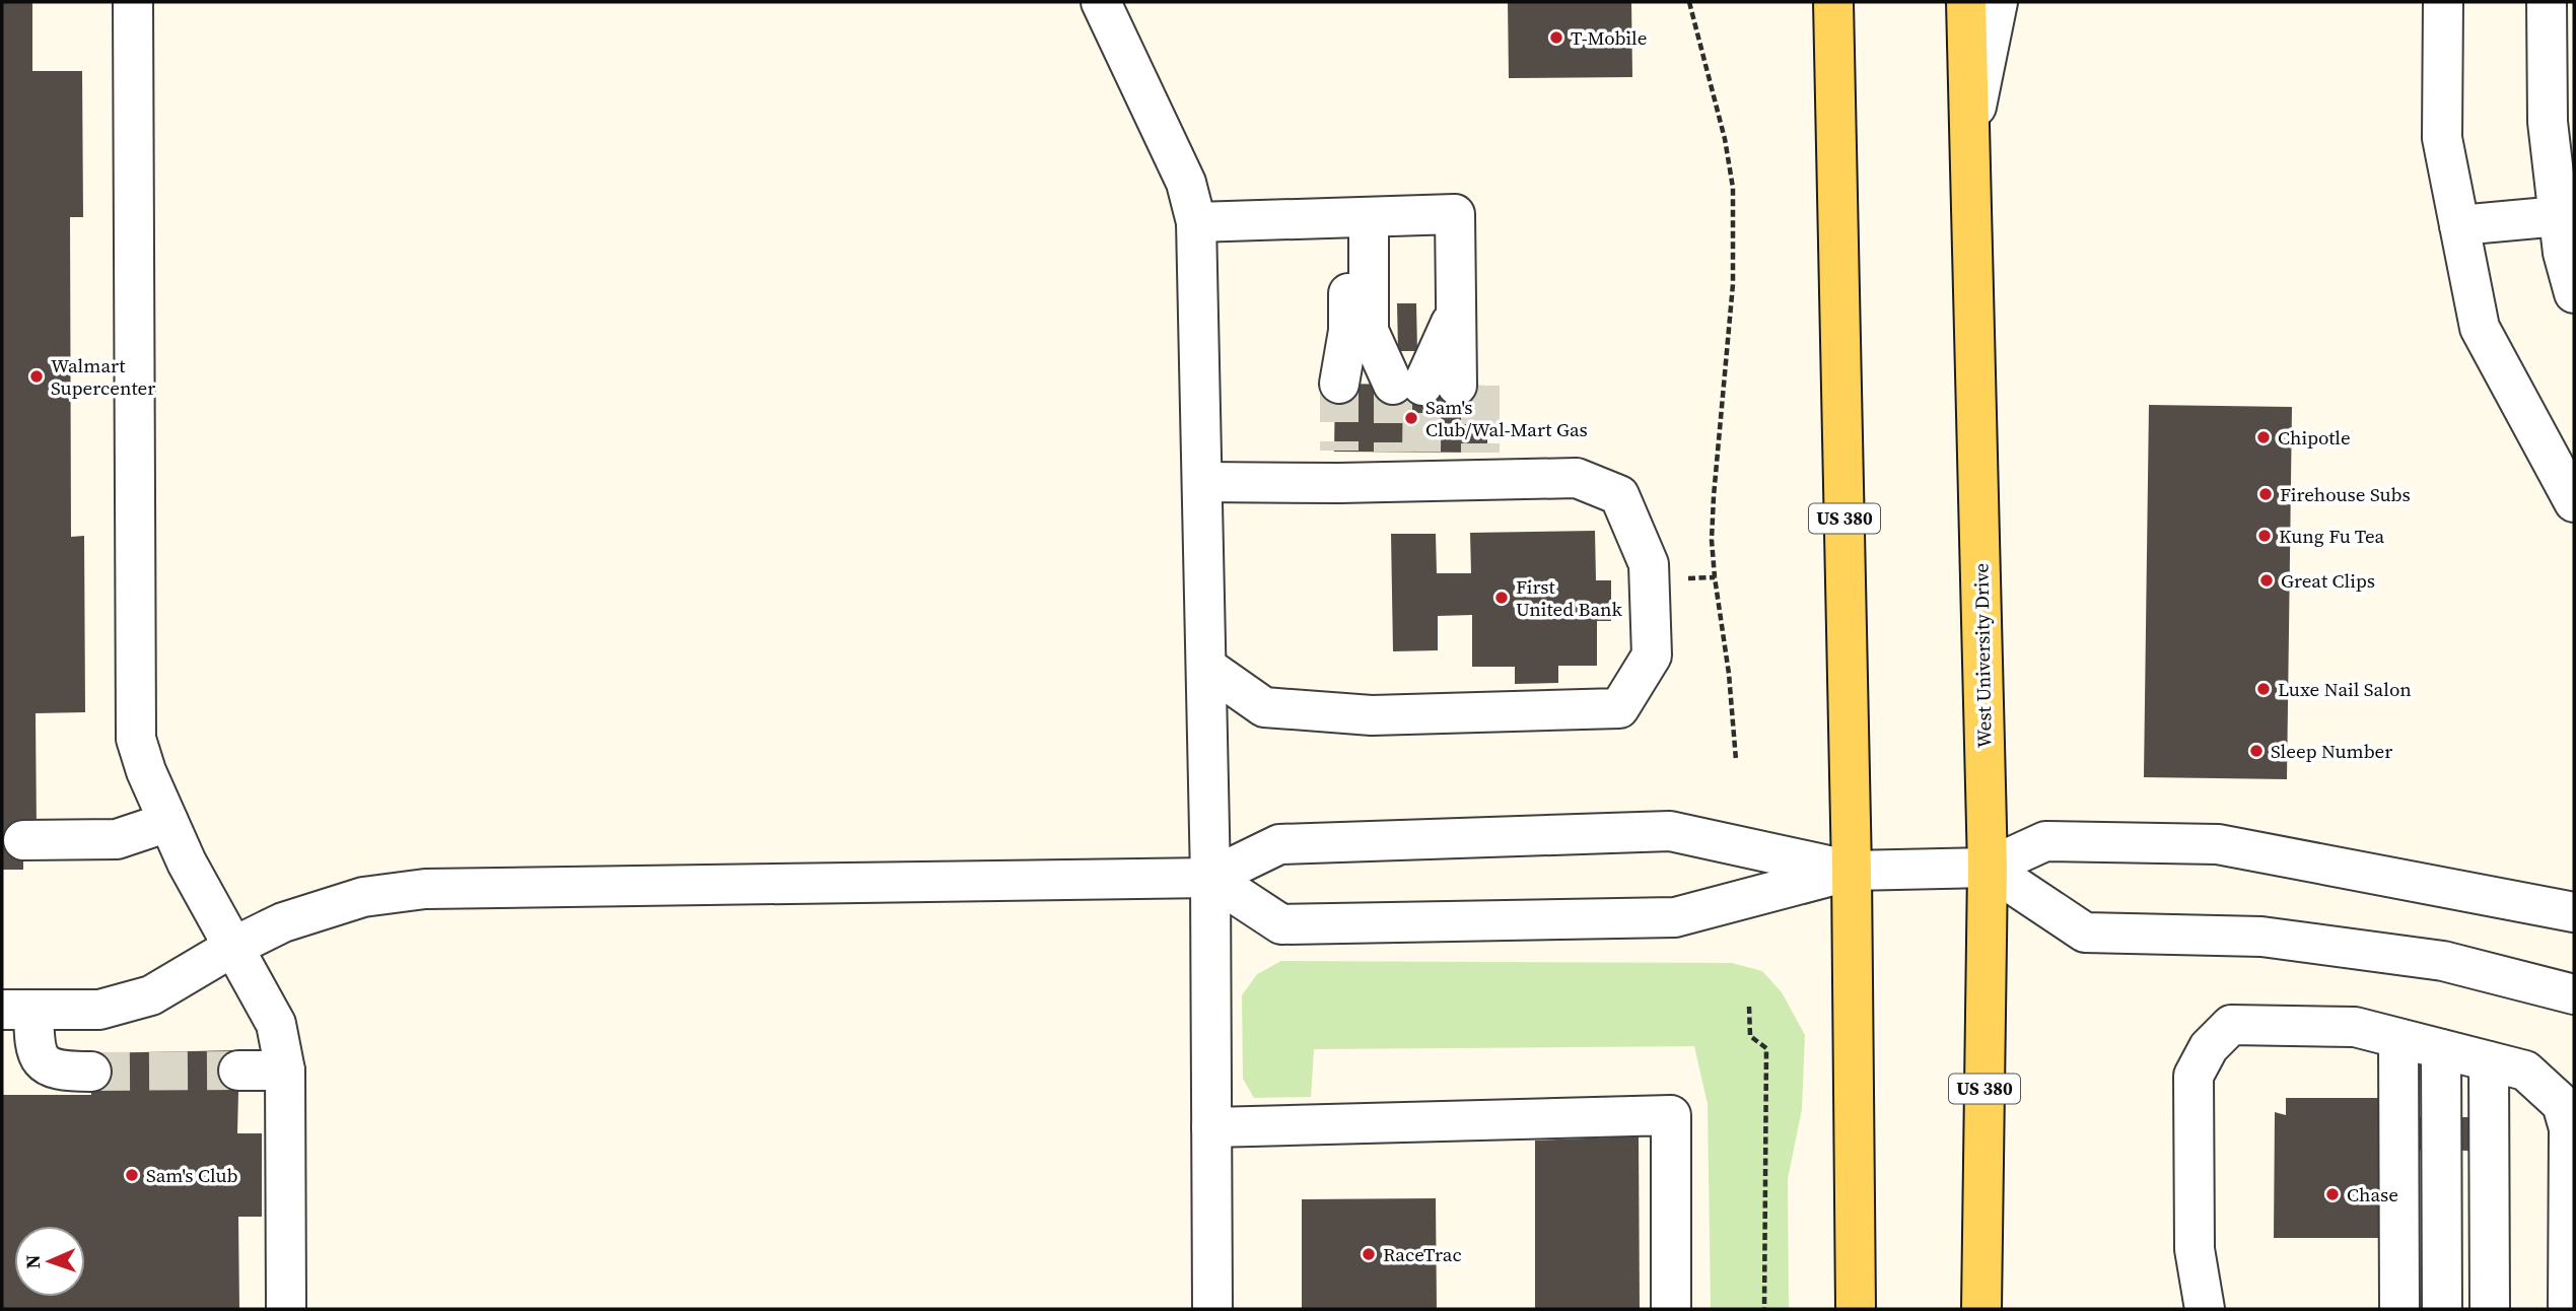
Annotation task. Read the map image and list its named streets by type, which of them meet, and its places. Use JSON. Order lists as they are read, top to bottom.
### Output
{
  "streets": {
    "main road": ["US 380", "West University Drive"]
  },
  "places": [
    "T-Mobile",
    "Walmart Supercenter",
    "Sam's Club/Wal-Mart Gas",
    "Chipotle",
    "Firehouse Subs",
    "Kung Fu Tea",
    "Great Clips",
    "First United Bank",
    "Luxe Nail Salon",
    "Sleep Number",
    "Sam's Club",
    "Chase",
    "RaceTrac"
  ],
  "north": "left"
}
